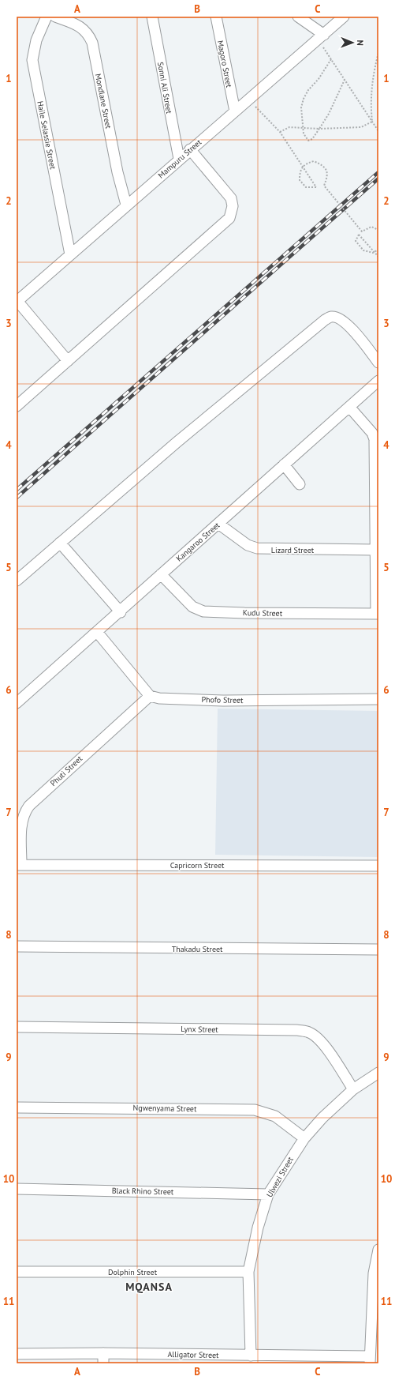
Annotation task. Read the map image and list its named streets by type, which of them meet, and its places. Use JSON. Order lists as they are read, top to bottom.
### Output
{
  "streets": {
    "street": [
      "Magoro Street",
      "Sonni Ali Street",
      "Mondlane Street",
      "Haile Selassie Street",
      "Mampuru Street",
      "Kangaroo Street",
      "Lizard Street",
      "Kudu Street",
      "Phofo Street",
      "Phuti Street",
      "Capricorn Street",
      "Thakadu Street",
      "Lynx Street",
      "Ngwenyama Street",
      "Ulwezi Street",
      "Black Rhino Street",
      "Dolphin Street",
      "Alligator Street"
    ]
  },
  "crossings": [
    ["Magoro Street", "Mampuru Street"],
    ["Sonni Ali Street", "Mampuru Street"],
    ["Mondlane Street", "Mampuru Street"],
    ["Haile Selassie Street", "Mampuru Street"],
    ["Kangaroo Street", "Lizard Street"],
    ["Kangaroo Street", "Kudu Street"],
    ["Phofo Street", "Phuti Street"],
    ["Phuti Street", "Capricorn Street"],
    ["Lynx Street", "Ulwezi Street"],
    ["Ngwenyama Street", "Ulwezi Street"],
    ["Ulwezi Street", "Black Rhino Street"],
    ["Ulwezi Street", "Dolphin Street"],
    ["Ulwezi Street", "Alligator Street"]
  ],
  "districts": ["MQANSA"],
  "north": "right",
  "grid": {
    "columns": ["A", "B", "C"],
    "rows": [
      "1",
      "2",
      "3",
      "4",
      "5",
      "6",
      "7",
      "8",
      "9",
      "10",
      "11"
    ]
  }
}
